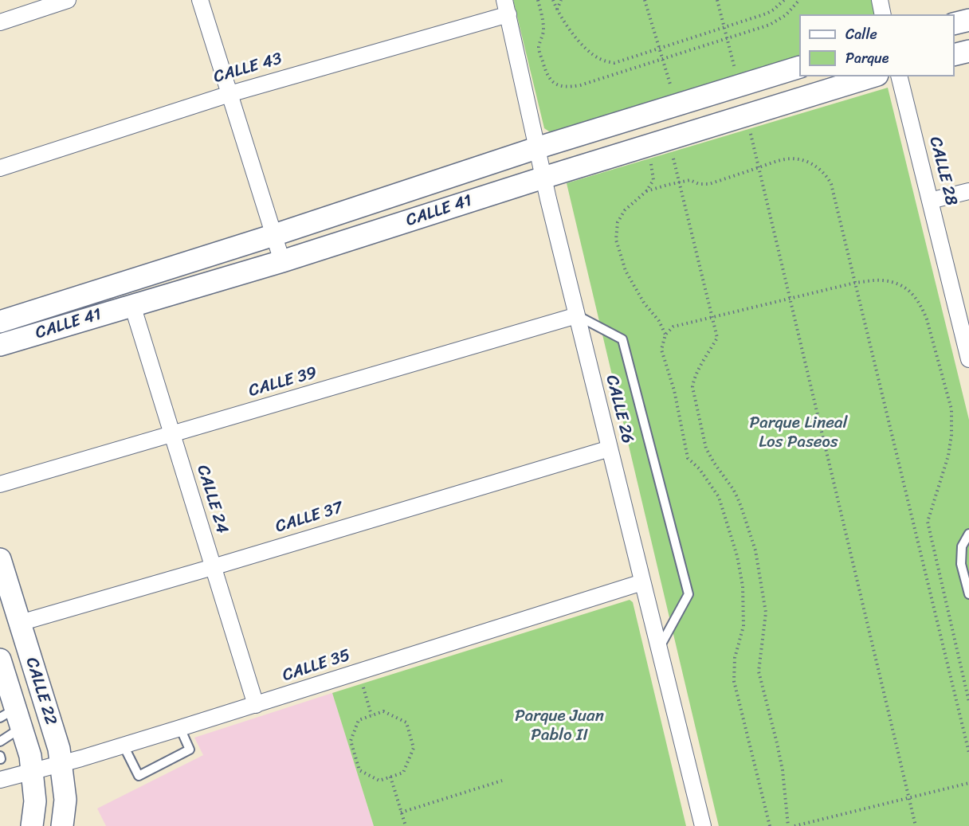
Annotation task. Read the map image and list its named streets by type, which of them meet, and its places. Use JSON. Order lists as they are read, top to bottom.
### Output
{
  "streets": {
    "main road": ["CALLE 41", "CALLE 22"],
    "street": [
      "CALLE 43",
      "CALLE 28",
      "CALLE 39",
      "CALLE 26",
      "CALLE 24",
      "CALLE 37",
      "CALLE 35"
    ]
  },
  "crossings": [
    ["CALLE 43", "CALLE 26"],
    ["CALLE 41", "CALLE 26"],
    ["CALLE 41", "CALLE 24"],
    ["CALLE 39", "CALLE 26"],
    ["CALLE 39", "CALLE 24"],
    ["CALLE 26", "CALLE 37"],
    ["CALLE 26", "CALLE 35"],
    ["CALLE 24", "CALLE 37"],
    ["CALLE 24", "CALLE 35"],
    ["CALLE 37", "CALLE 22"],
    ["CALLE 35", "CALLE 22"]
  ],
  "parks": ["Parque Lineal Los Paseos", "Parque Juan Pablo II"],
  "legend": ["Calle", "Parque"]
}
